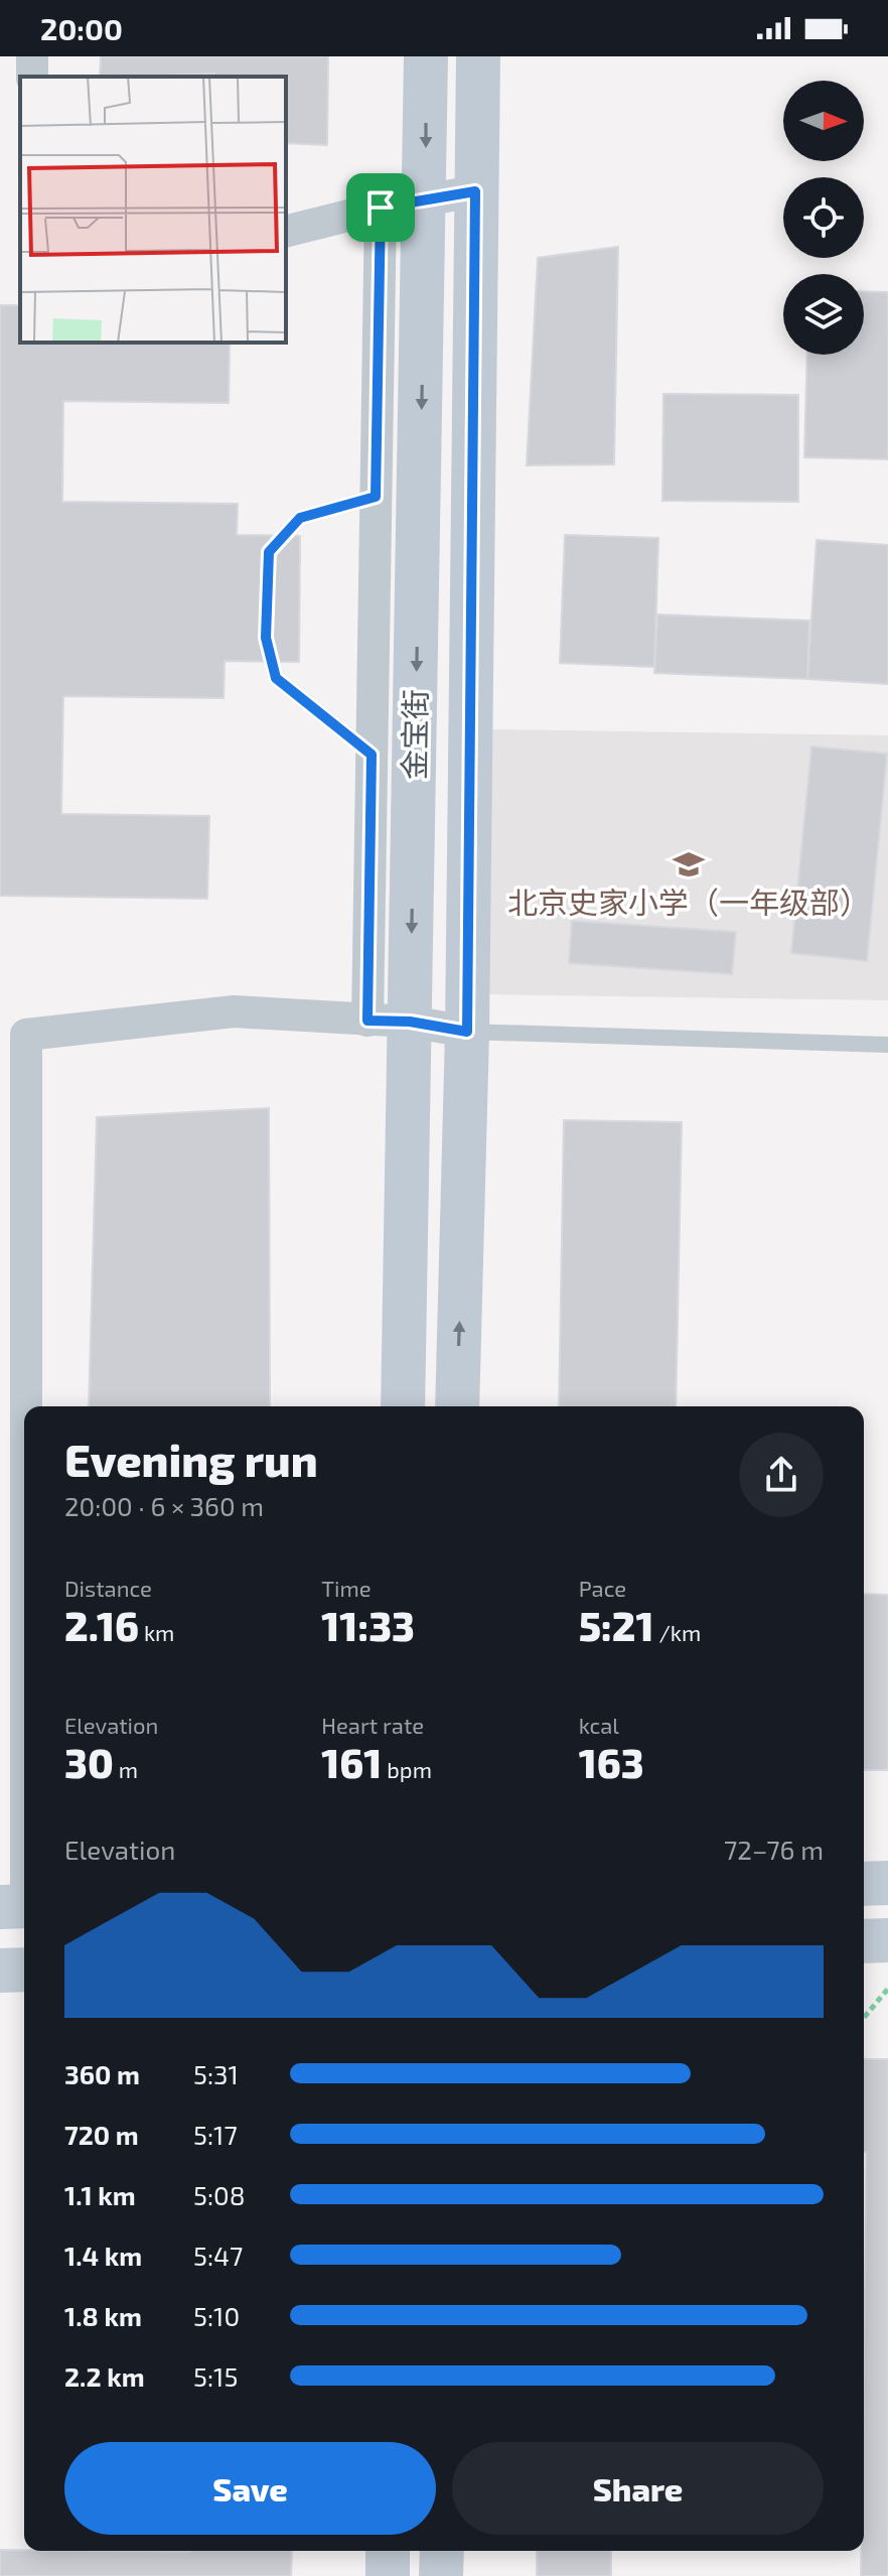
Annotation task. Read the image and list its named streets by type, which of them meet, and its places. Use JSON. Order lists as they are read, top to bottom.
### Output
{
  "streets": {
    "main road": ["金宝街"]
  },
  "places": {
    "school or university": ["北京史家小学（一年级部）"]
  },
  "north": "right",
  "page": {
    "status": "20:00",
    "heading": ["Evening run", "20:00 · 6 × 360 m"],
    "stats": [
      ["Distance", "2.16 km"],
      ["Time", "11:33"],
      ["Pace", "5:21 /km"],
      ["Elevation", "30 m"],
      ["Heart rate", "161 bpm"],
      ["kcal", "163"]
    ],
    "chart": ["Elevation", "72–76 m"],
    "list": [
      {
        "name": "360 m",
        "note": "5:31"
      },
      {
        "name": "720 m",
        "note": "5:17"
      },
      {
        "name": "1.1 km",
        "note": "5:08"
      },
      {
        "name": "1.4 km",
        "note": "5:47"
      },
      {
        "name": "1.8 km",
        "note": "5:10"
      },
      {
        "name": "2.2 km",
        "note": "5:15"
      }
    ],
    "buttons": ["Save", "Share"]
  }
}
